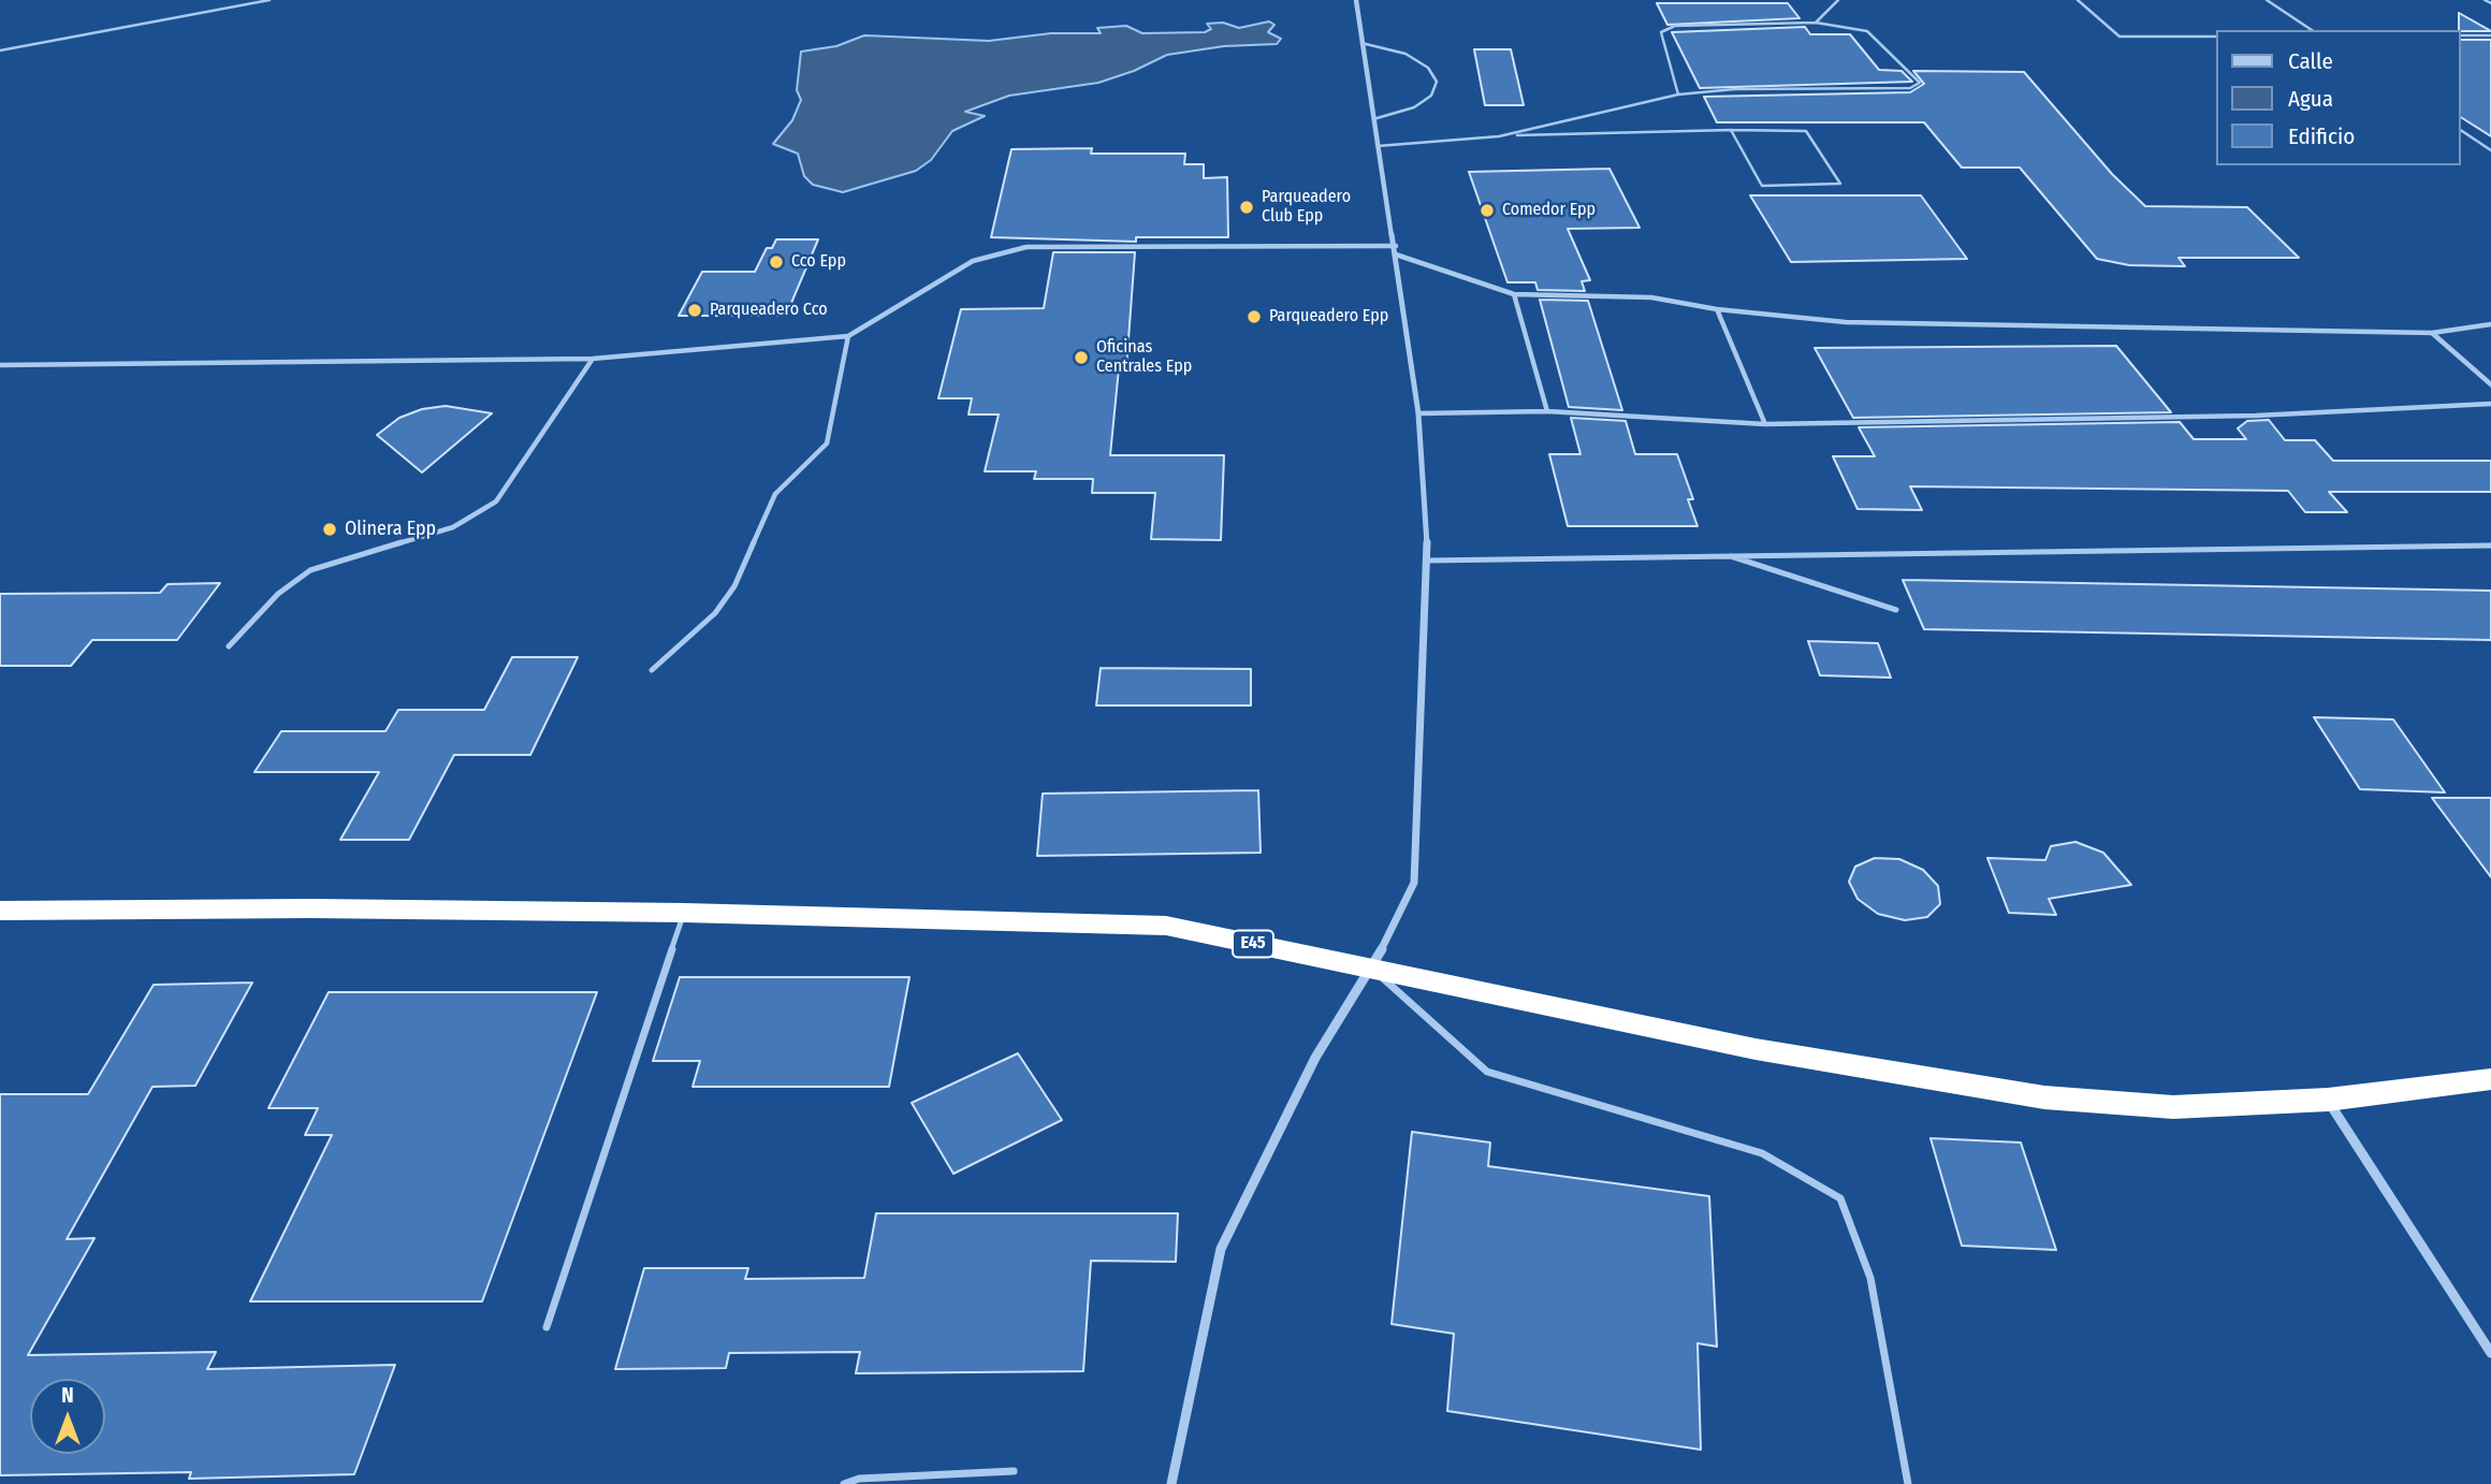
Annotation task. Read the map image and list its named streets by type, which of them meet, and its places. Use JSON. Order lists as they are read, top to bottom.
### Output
{
  "streets": {
    "highway": ["E45"]
  },
  "places": [
    "Parqueadero Club Epp",
    "Comedor Epp",
    "Cco Epp",
    "Parqueadero Cco",
    "Parqueadero Epp",
    "Oficinas Centrales Epp",
    "Olinera Epp"
  ],
  "legend": ["Calle", "Agua", "Edificio"],
  "north": "top"
}
